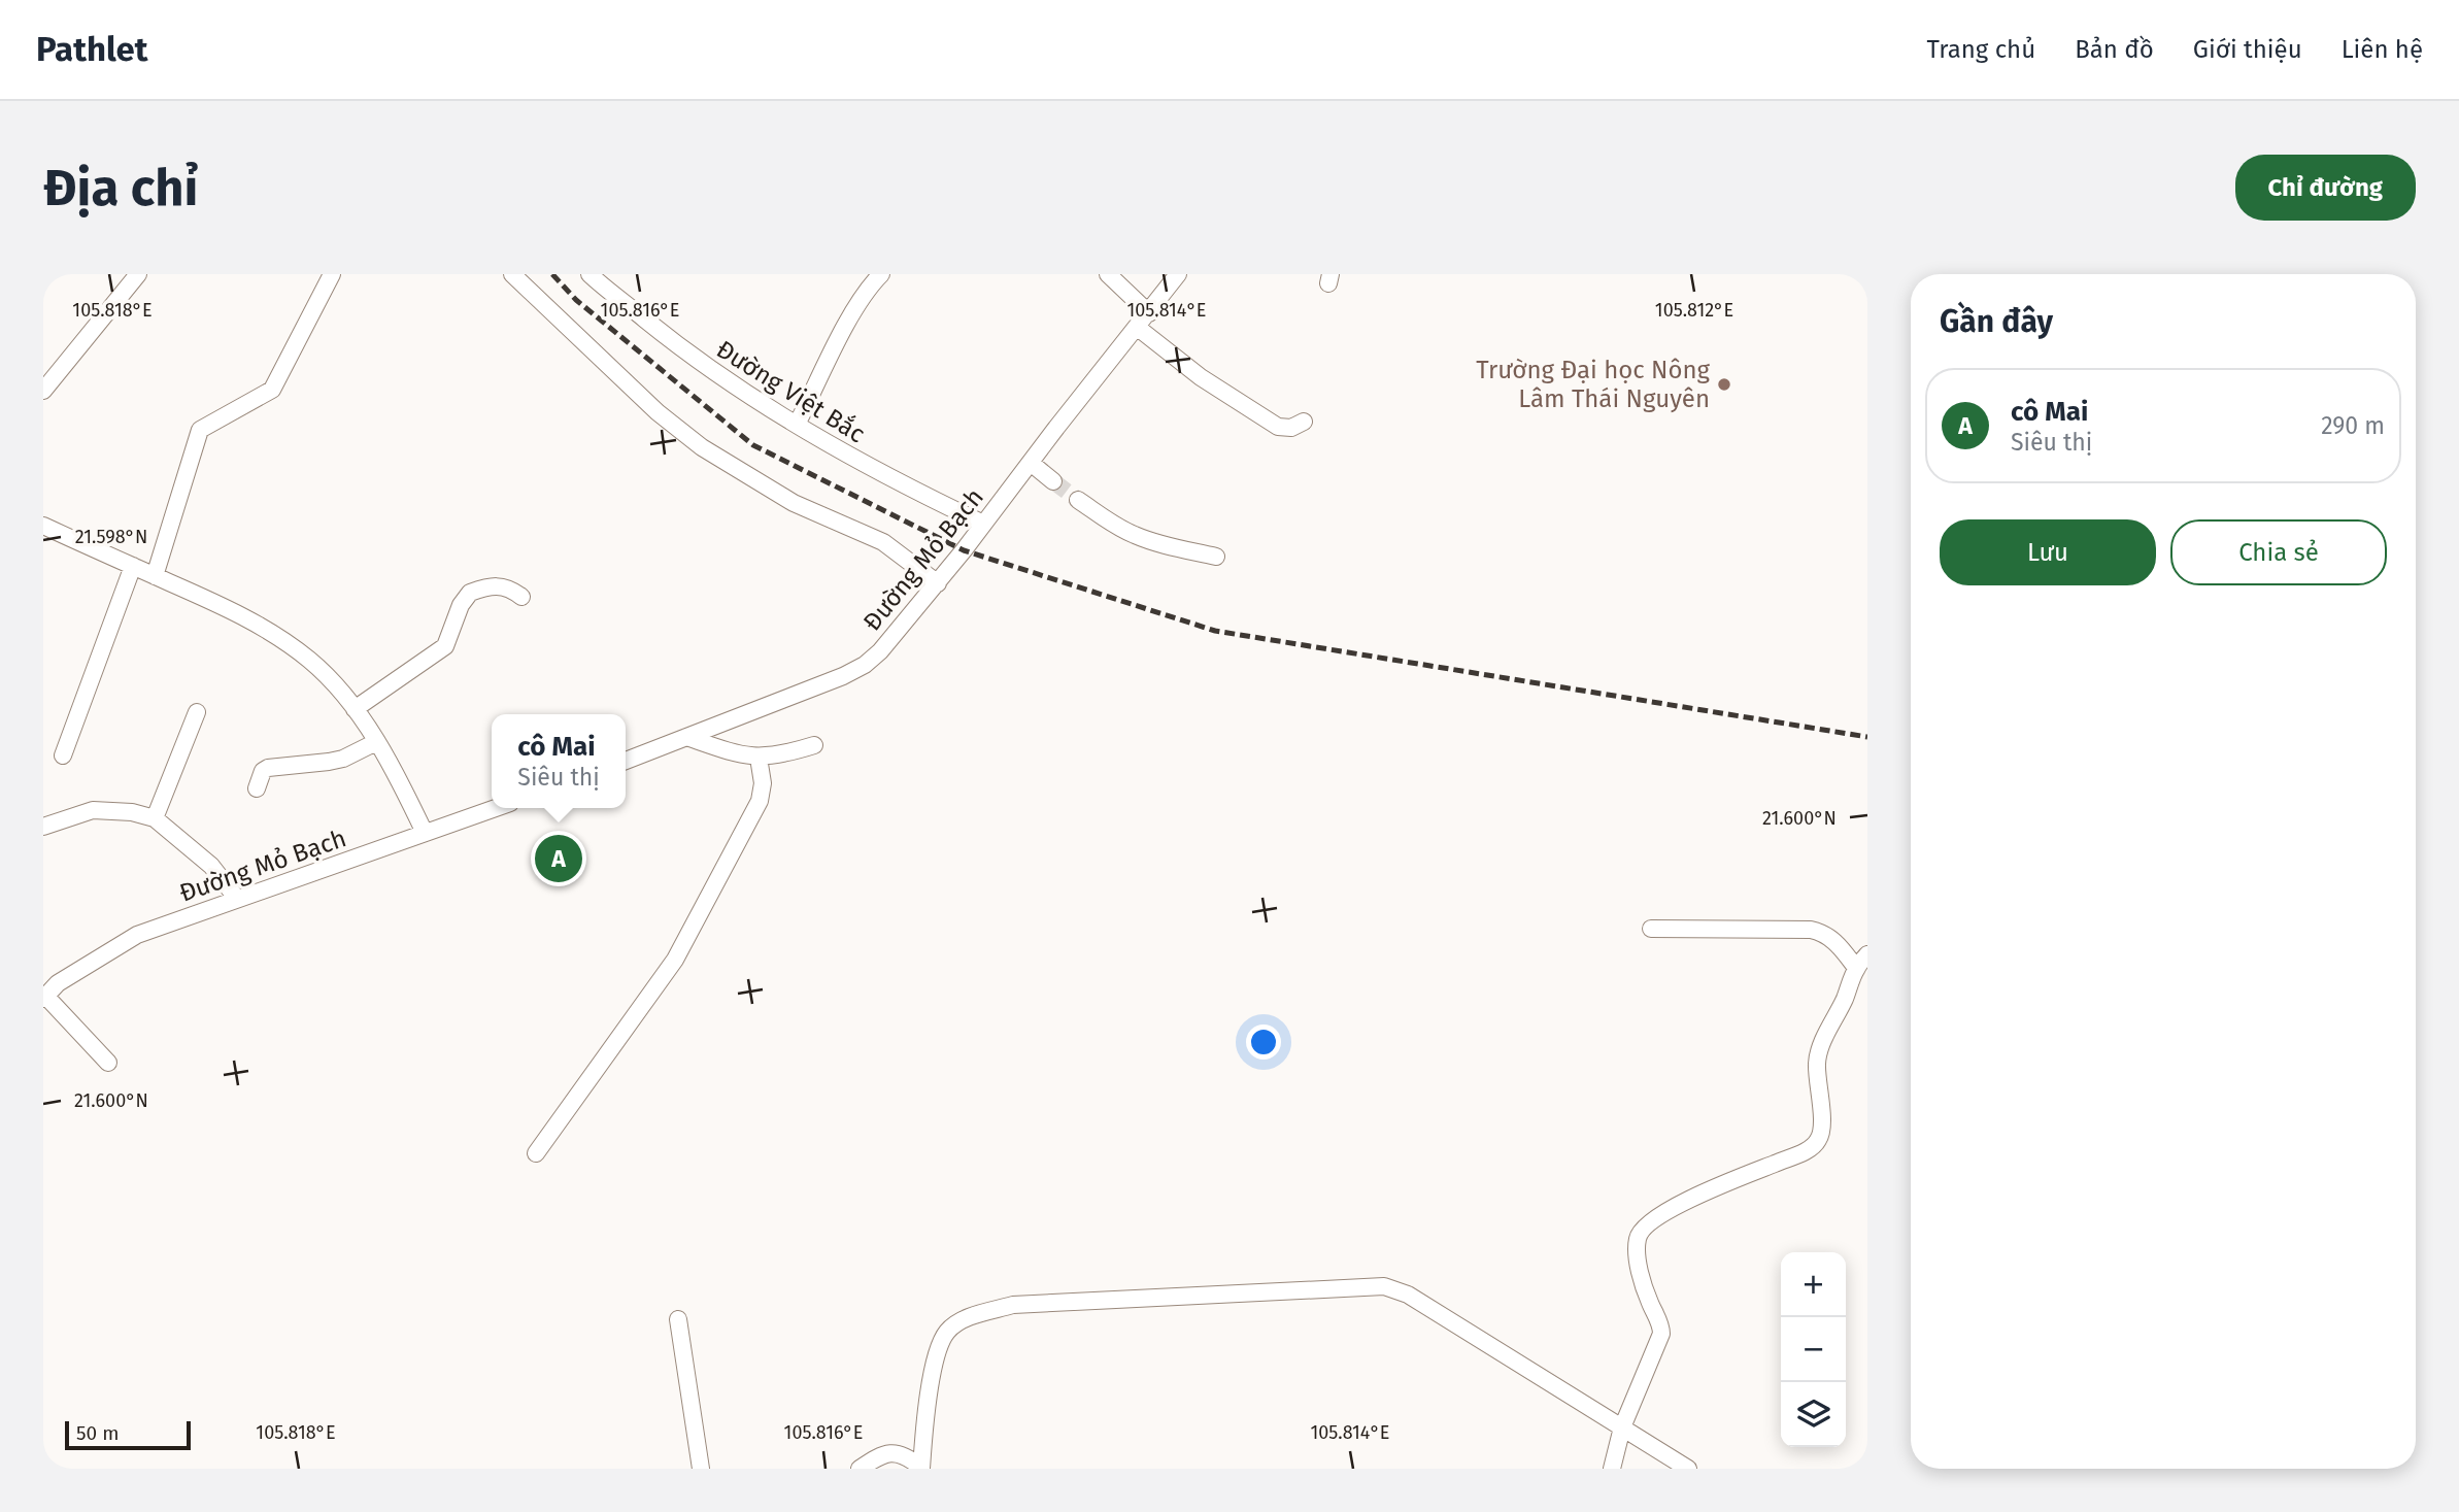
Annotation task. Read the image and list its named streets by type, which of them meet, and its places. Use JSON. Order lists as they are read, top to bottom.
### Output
{
  "streets": {
    "street": ["Đường Việt Bắc", "Đường Mỏ Bạch"]
  },
  "crossings": [
    ["Đường Việt Bắc", "Đường Mỏ Bạch"]
  ],
  "places": ["Trường Đại học Nông Lâm Thái Nguyên"],
  "scale_bar": "50 m",
  "page": {
    "header": "Pathlet",
    "nav": [
      "Trang chủ",
      "Bản đồ",
      "Giới thiệu",
      "Liên hệ"
    ],
    "buttons": [
      "Chỉ đường",
      ["Lưu", "Chia sẻ"]
    ],
    "title": "Địa chỉ",
    "heading": "Gần đây",
    "list": [
      {
        "mark": "A",
        "name": "cô Mai",
        "note": "Siêu thị",
        "value": "290 m"
      }
    ],
    "popup": ["cô Mai", "Siêu thị"],
    "pins": "A",
    "map_buttons": ["+", "−"],
    "scale": "50 m"
  },
  "coordinates": [
    "105.818°E",
    "105.816°E",
    "105.814°E",
    "105.812°E",
    "21.598°N",
    "21.600°N"
  ]
}
